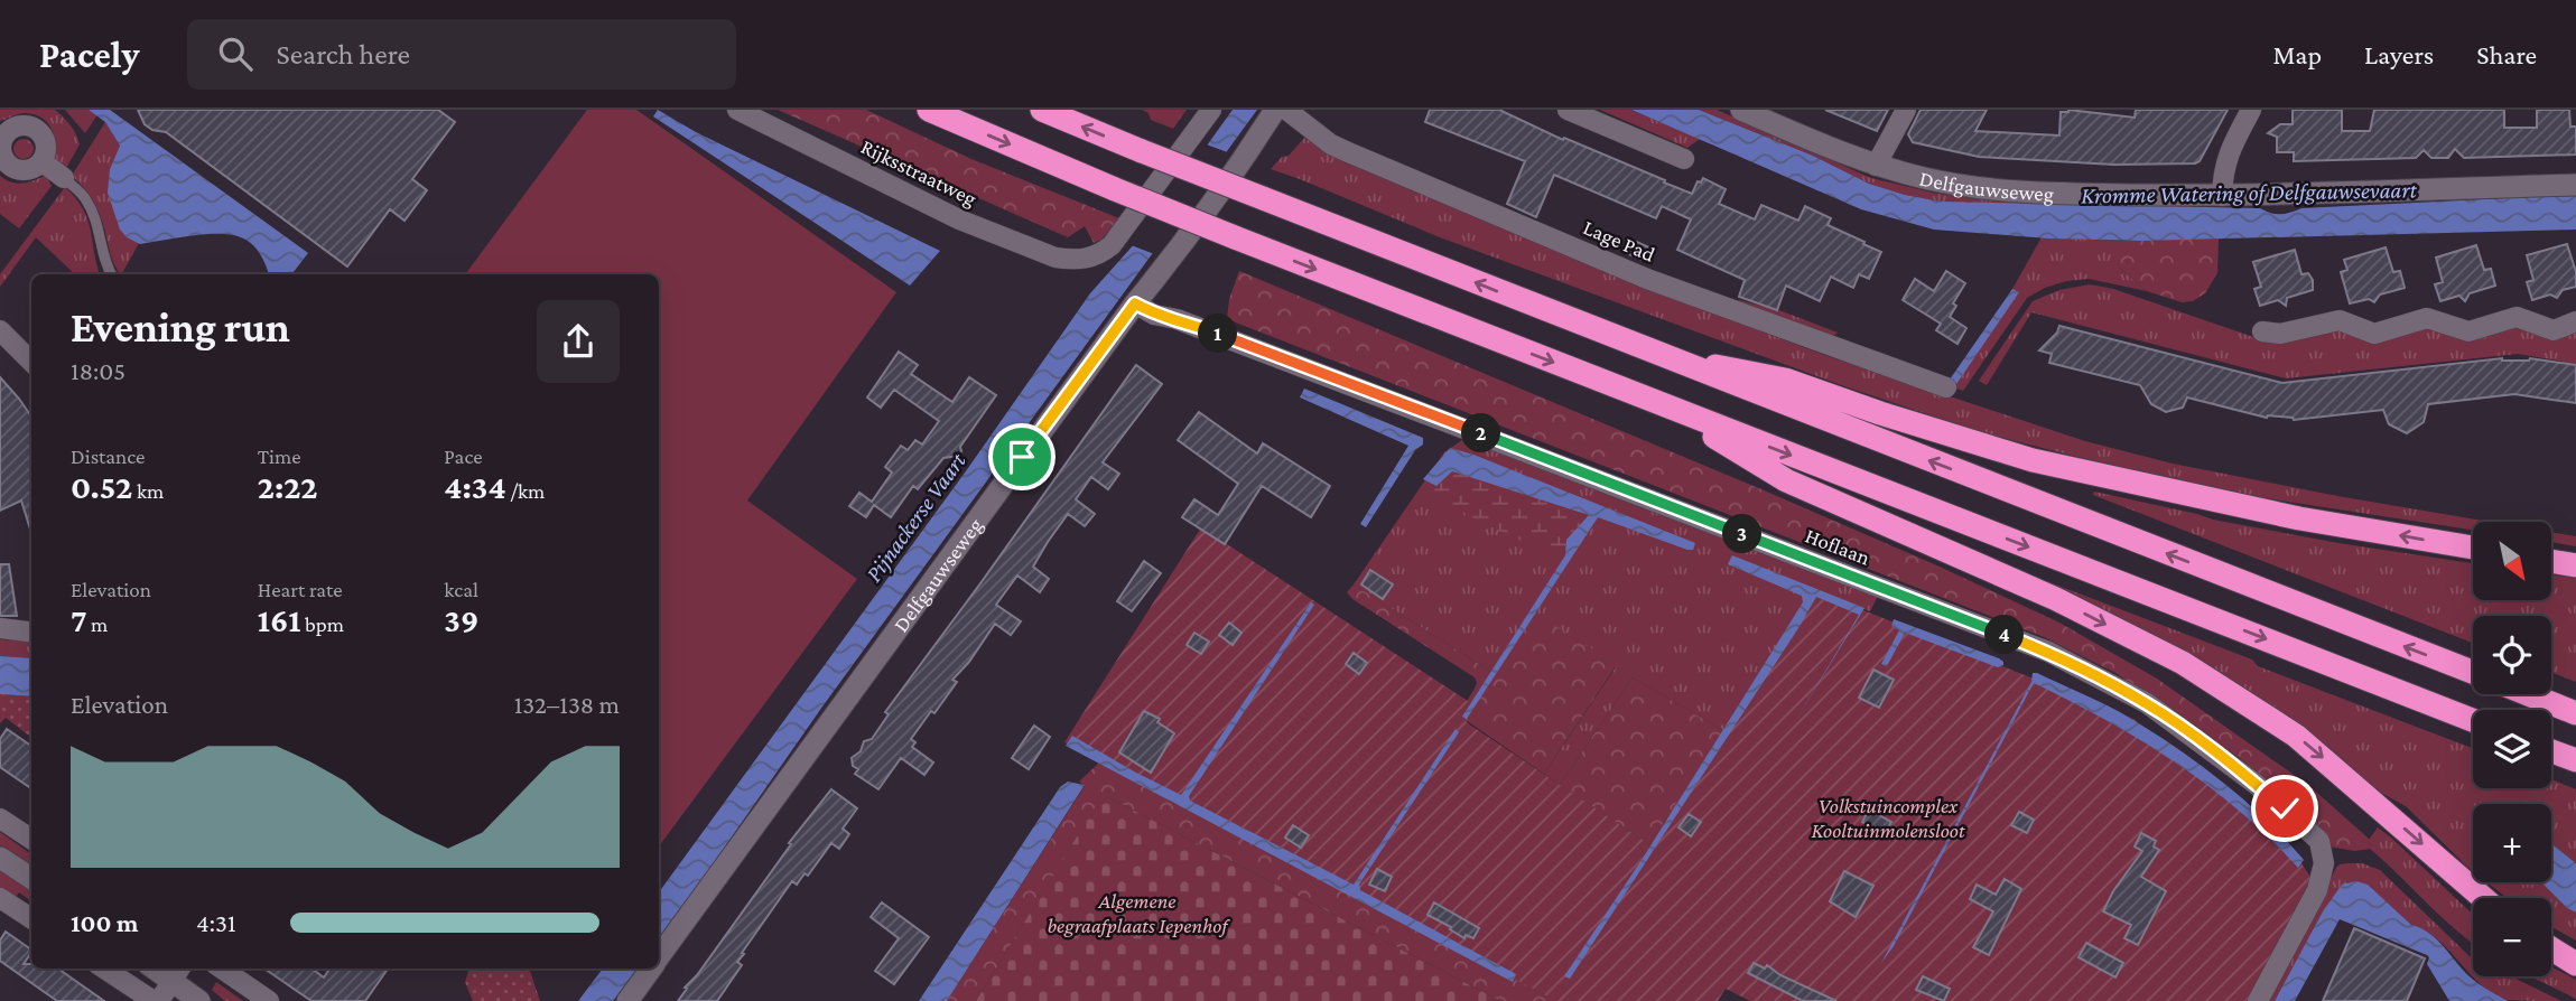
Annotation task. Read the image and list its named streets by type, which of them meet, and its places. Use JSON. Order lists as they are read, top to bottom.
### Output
{
  "streets": {
    "street": [
      "Rijksstraatweg",
      "Delfgauwseweg",
      "Lage Pad",
      "Hoflaan"
    ]
  },
  "crossings": [
    ["Delfgauwseweg", "Hoflaan"]
  ],
  "water": ["Kromme Watering of Delfgauwsevaart", "Pijnackerse Vaart"],
  "parks": ["Volkstuincomplex Kooltuinmolensloot", "Algemene begraafplaats Iepenhof"],
  "north": "bottom right",
  "page": {
    "header": "Pacely",
    "search": "Search here",
    "nav": ["Map", "Layers", "Share"],
    "heading": ["Evening run", "18:05"],
    "pins": [
      "1",
      "2",
      "3",
      "4"
    ],
    "stats": [
      ["Distance", "0.52 km"],
      ["Time", "2:22"],
      ["Pace", "4:34 /km"],
      ["Elevation", "7 m"],
      ["Heart rate", "161 bpm"],
      ["kcal", "39"]
    ],
    "map_buttons": ["+", "−"],
    "chart": ["Elevation", "132–138 m"],
    "list": [
      {
        "name": "100 m",
        "note": "4:31"
      }
    ]
  }
}
